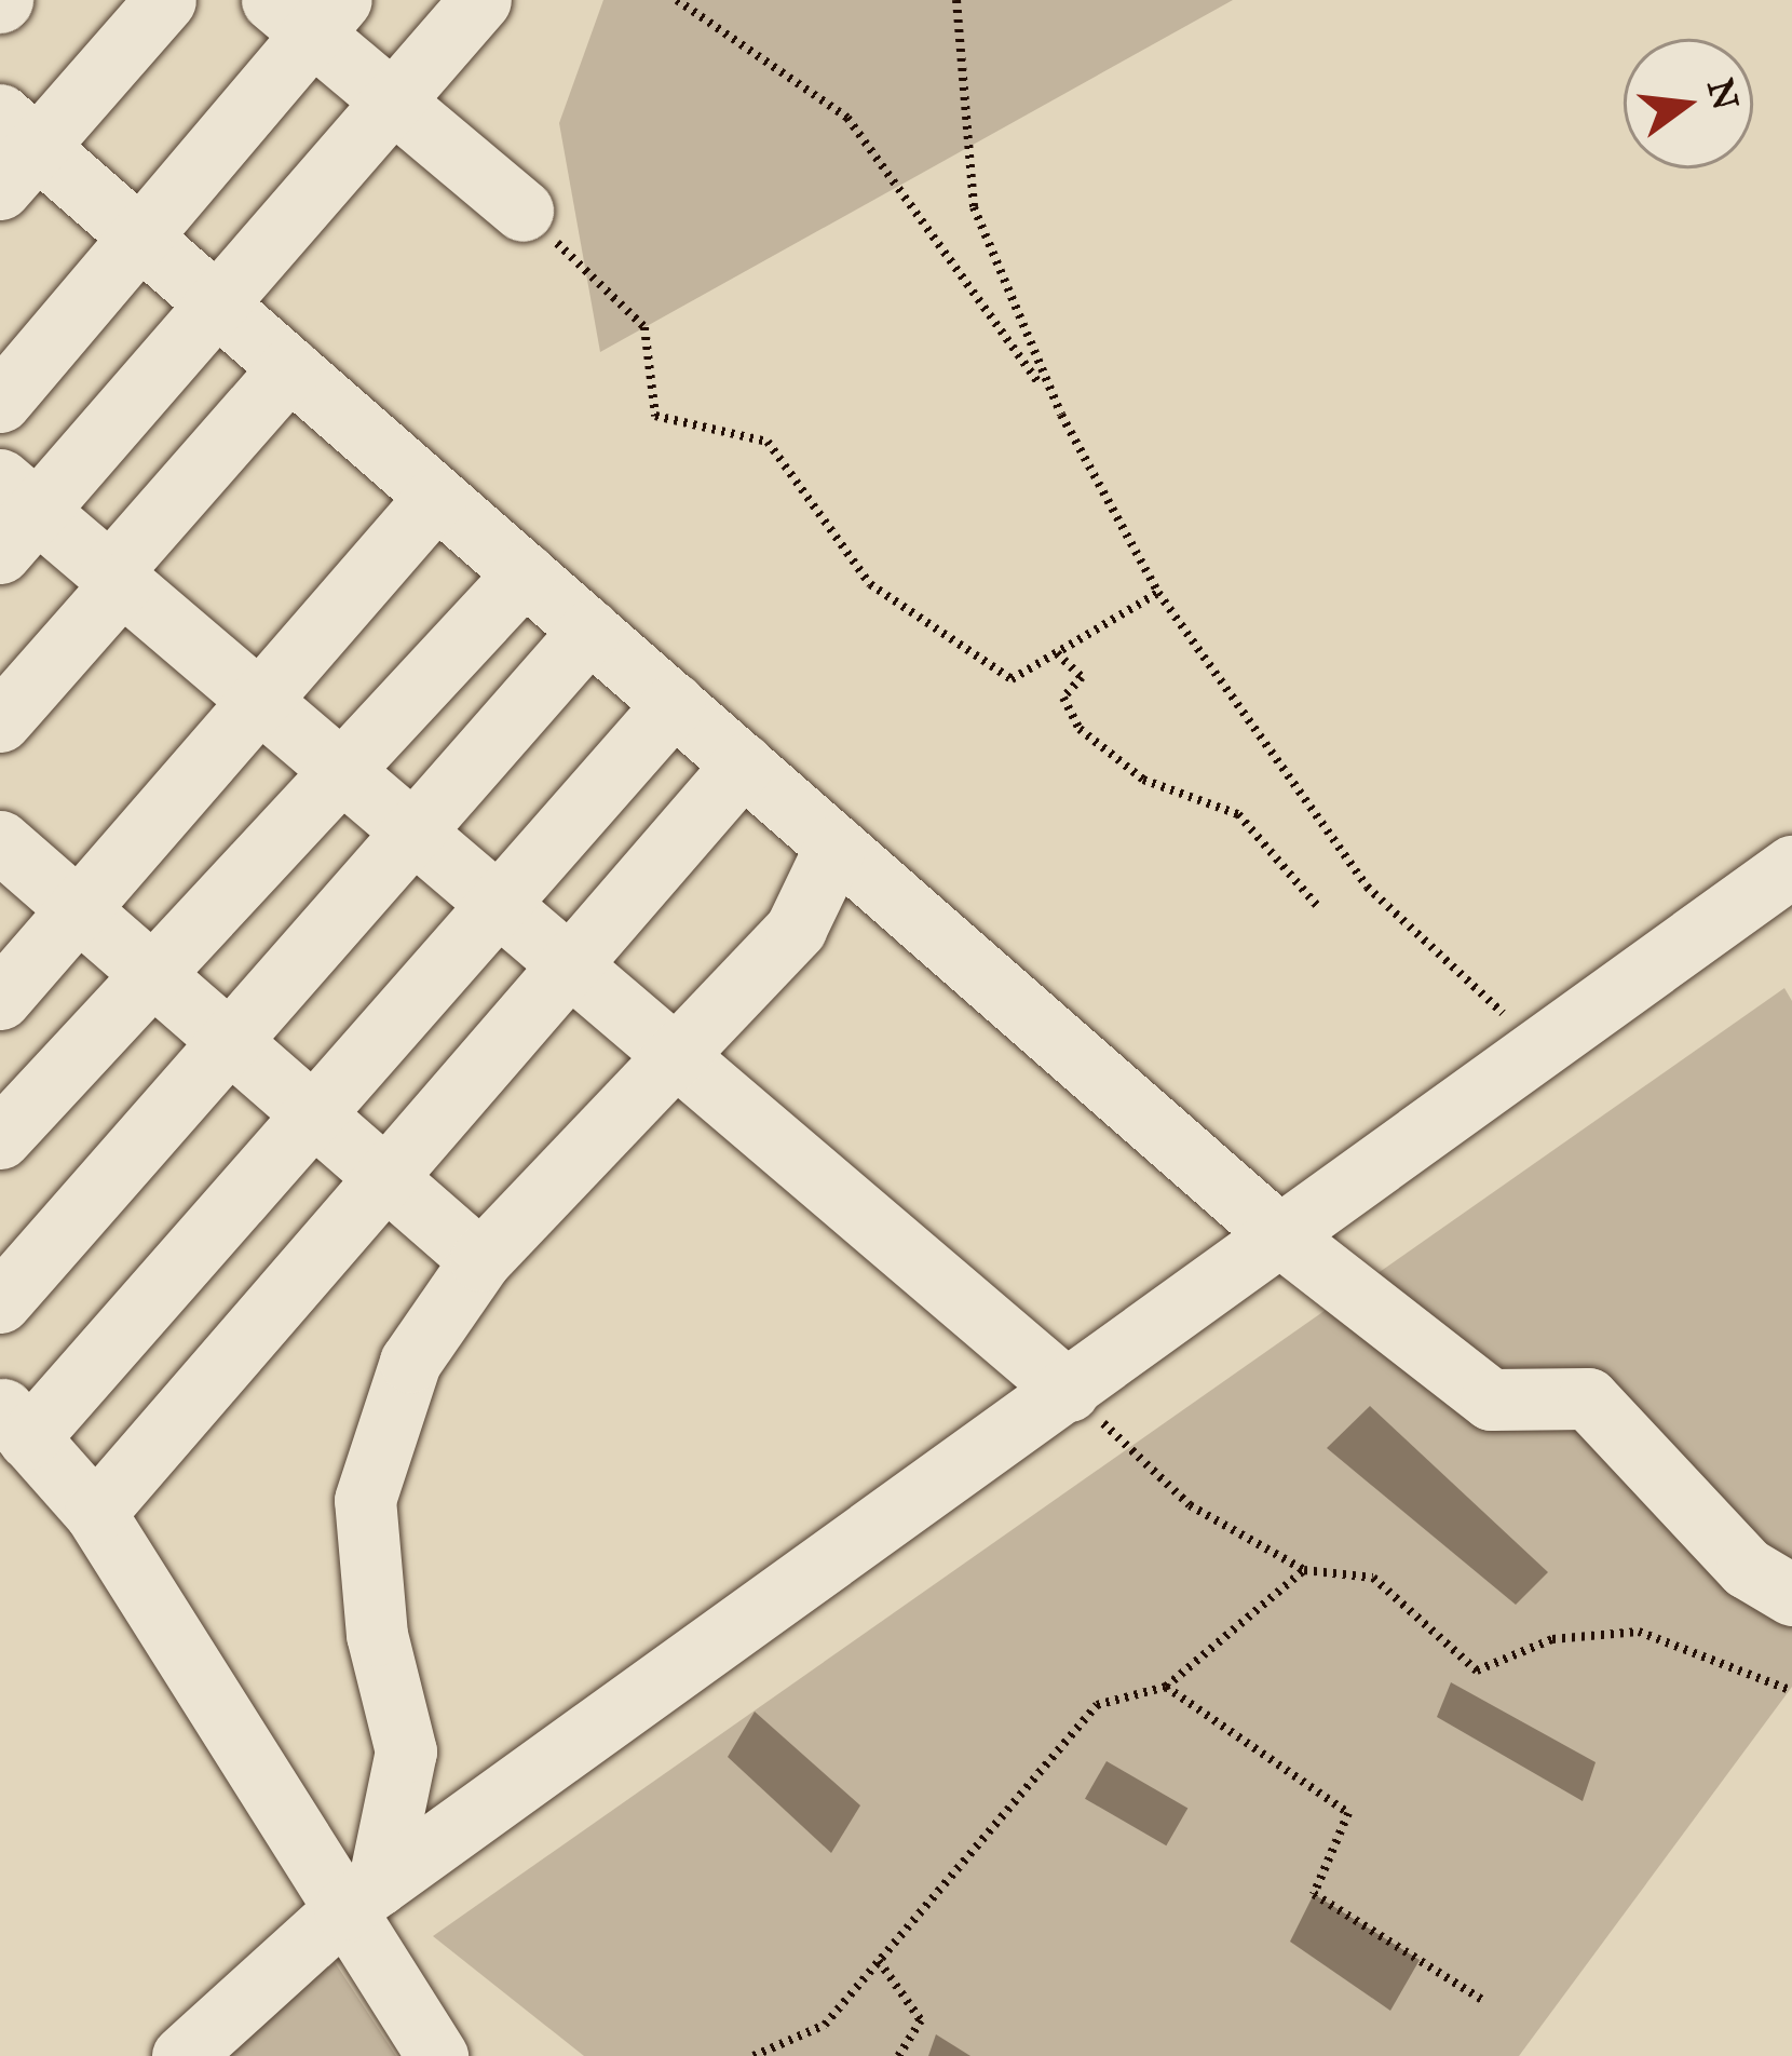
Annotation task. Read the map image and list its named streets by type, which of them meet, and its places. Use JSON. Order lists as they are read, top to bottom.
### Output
{
  "north": "right"
}
